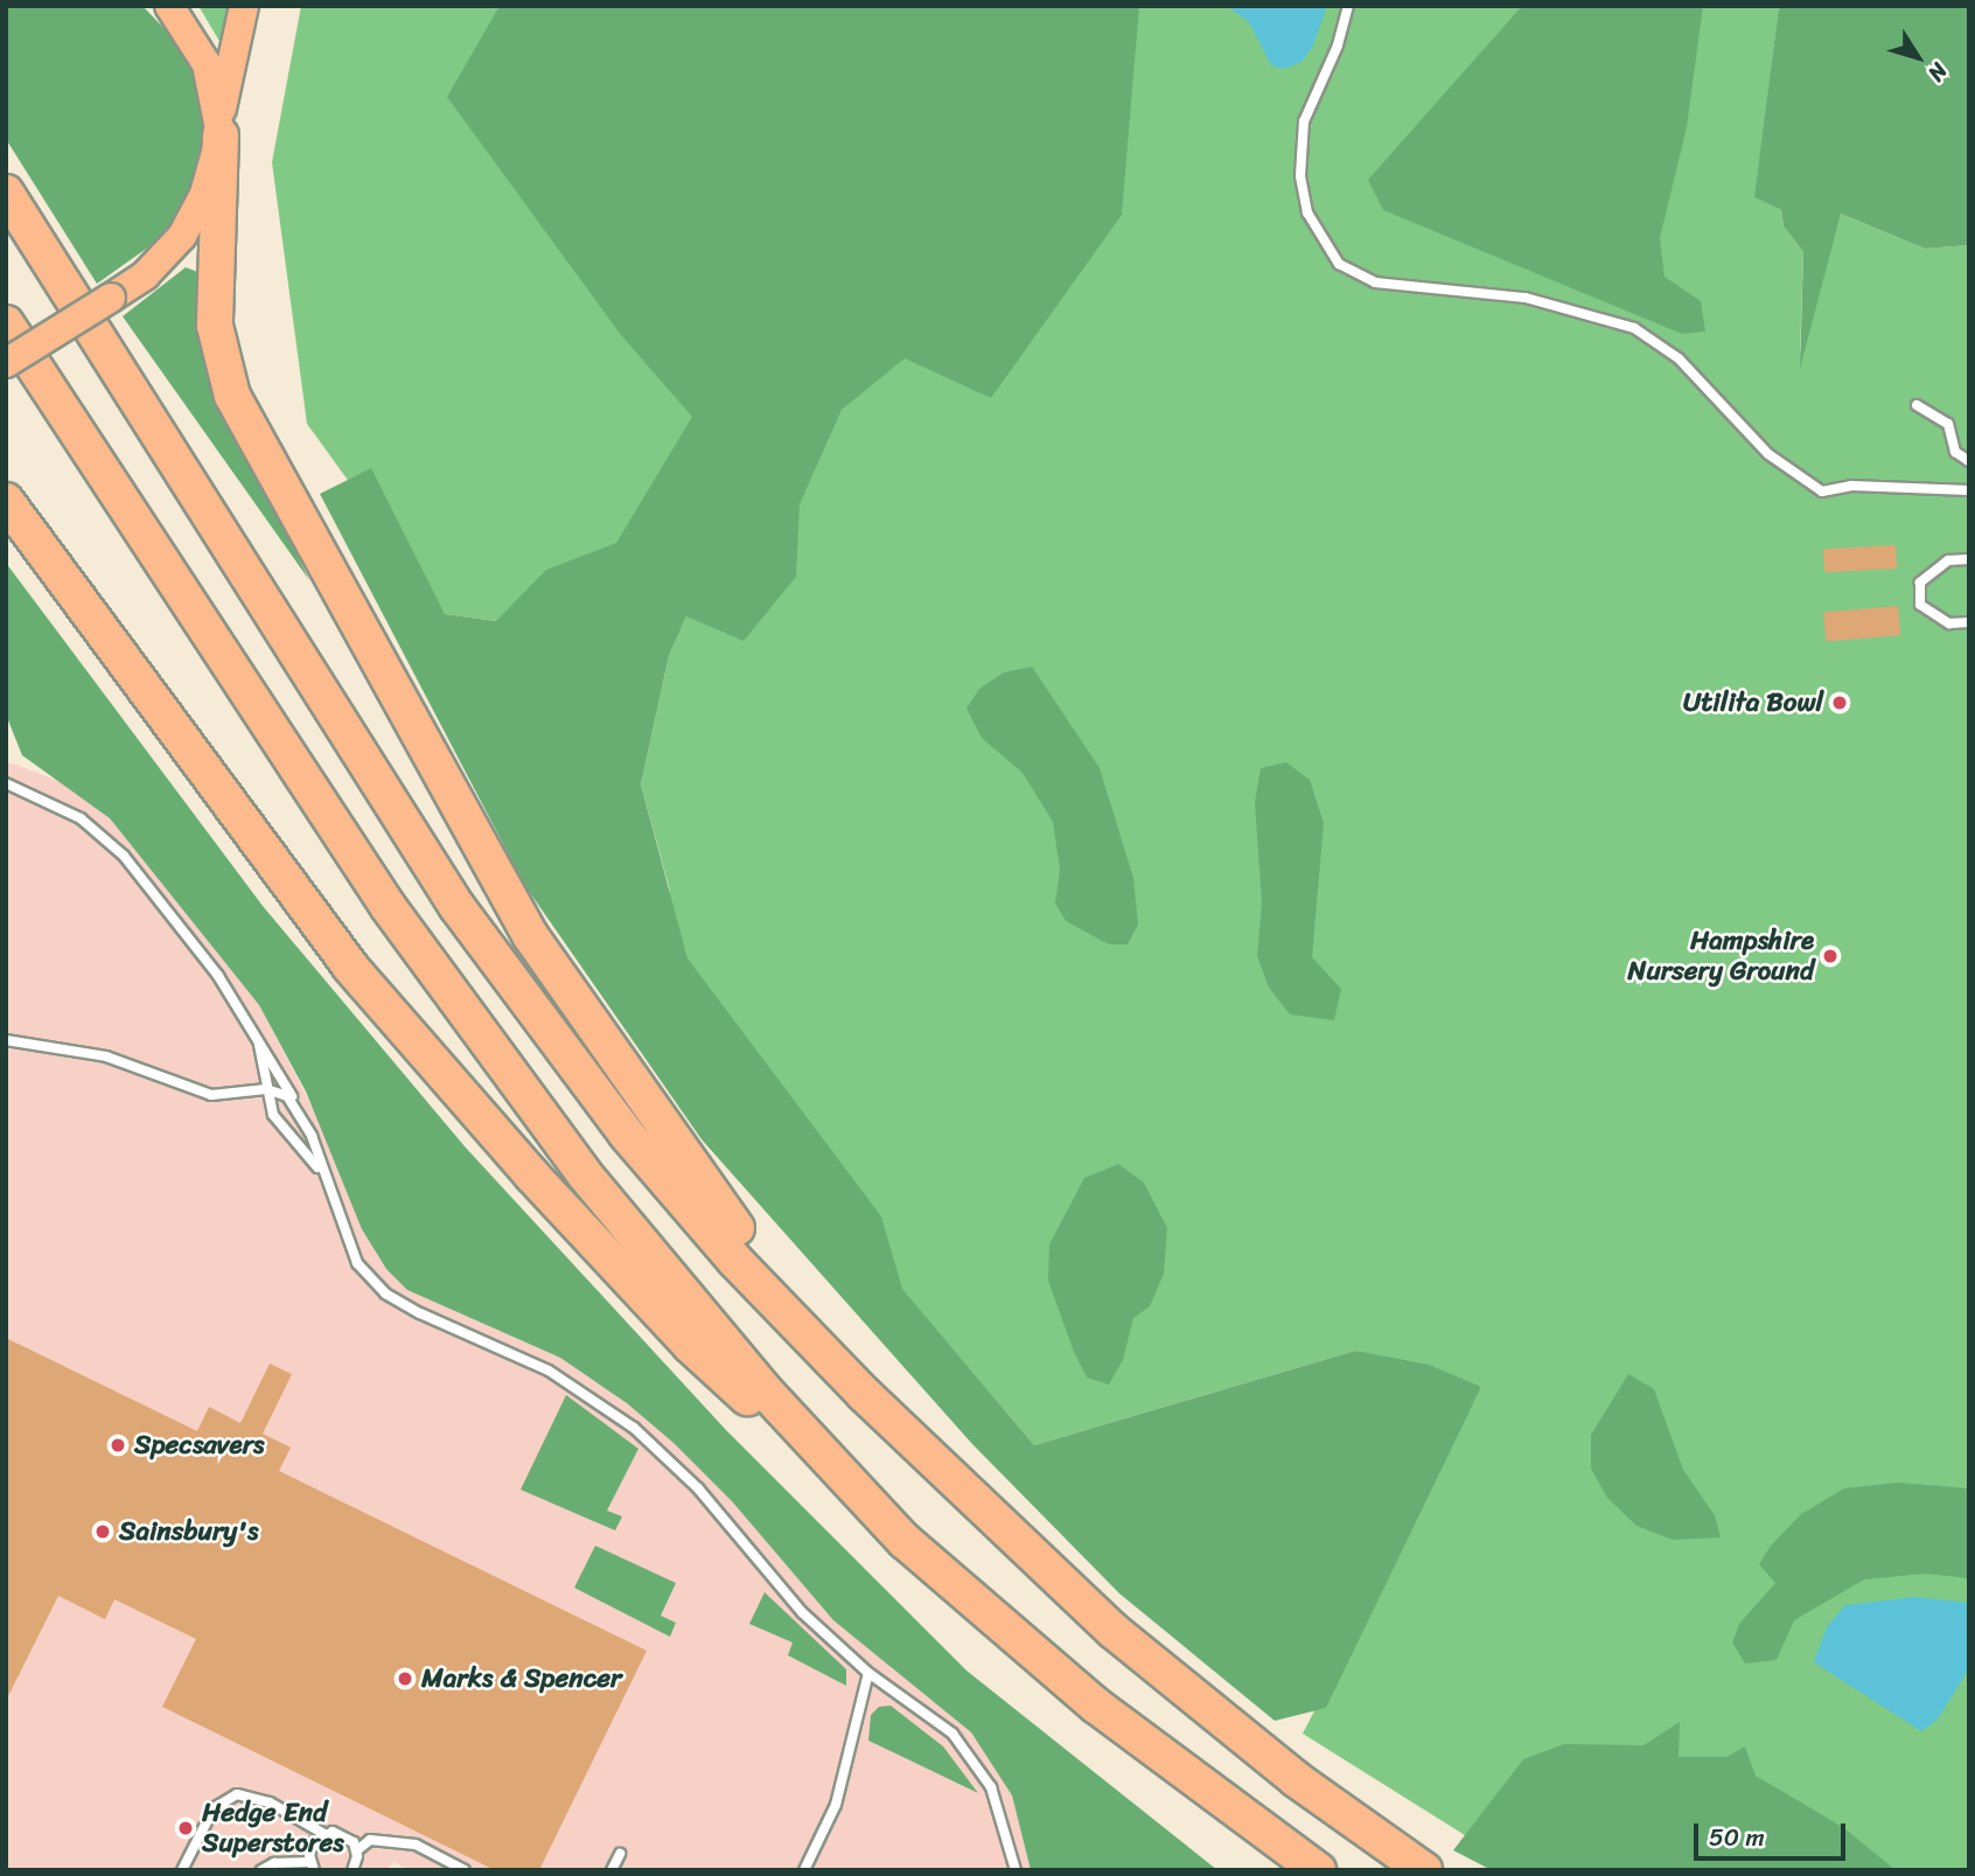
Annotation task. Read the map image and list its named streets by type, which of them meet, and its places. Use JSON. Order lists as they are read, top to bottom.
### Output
{
  "places": [
    "Utilita Bowl",
    "Hampshire Nursery Ground",
    "Specsavers",
    "Sainsbury's",
    "Marks & Spencer",
    "Hedge End Superstores"
  ],
  "scale_bar": "50 m",
  "north": "bottom right"
}
